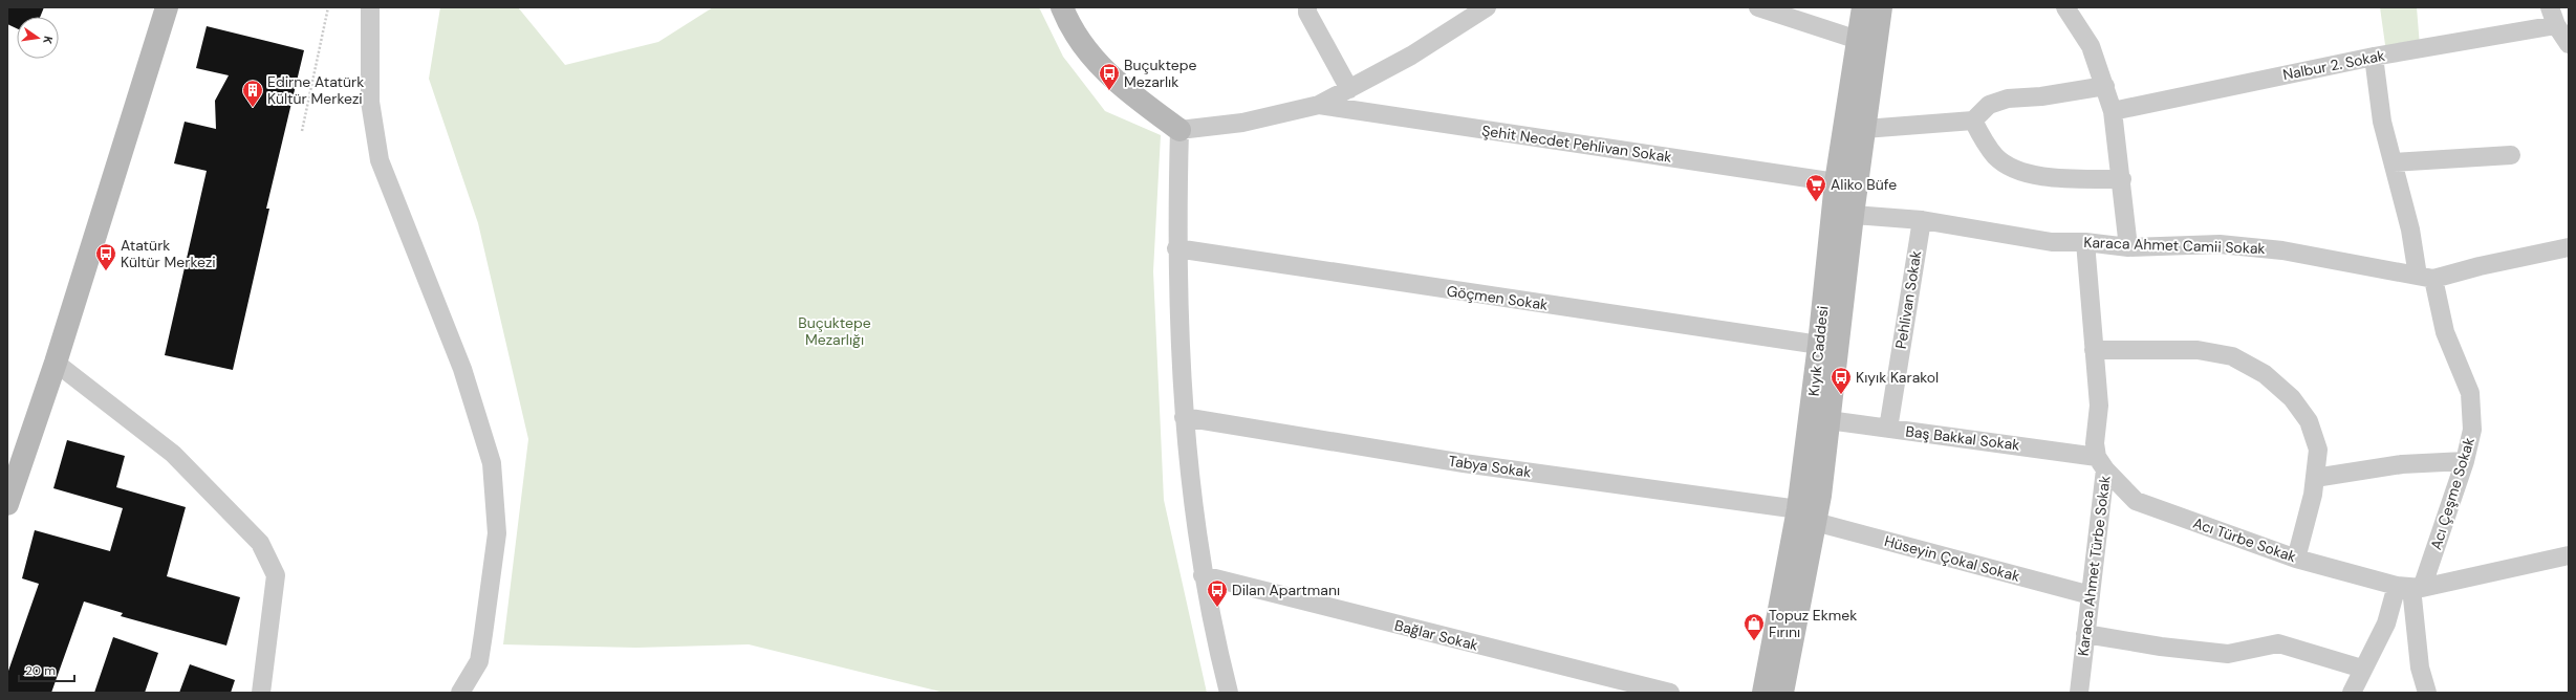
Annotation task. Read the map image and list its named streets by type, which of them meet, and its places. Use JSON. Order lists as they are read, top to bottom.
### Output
{
  "streets": {
    "main road": ["Kıyık Caddesi"],
    "street": [
      "Nalbur 2. Sokak",
      "Şehit Necdet Pehlivan Sokak",
      "Karaca Ahmet Camii Sokak",
      "Göçmen Sokak",
      "Pehlivan Sokak",
      "Baş Bakkal Sokak",
      "Tabya Sokak",
      "Acı Çeşme Sokak",
      "Acı Türbe Sokak",
      "Hüseyin Çokal Sokak",
      "Karaca Ahmet Türbe Sokak",
      "Bağlar Sokak"
    ]
  },
  "crossings": [
    ["Nalbur 2. Sokak", "Acı Çeşme Sokak"],
    ["Şehit Necdet Pehlivan Sokak", "Kıyık Caddesi"],
    ["Karaca Ahmet Camii Sokak", "Pehlivan Sokak"],
    ["Karaca Ahmet Camii Sokak", "Kıyık Caddesi"],
    ["Karaca Ahmet Camii Sokak", "Acı Çeşme Sokak"],
    ["Karaca Ahmet Camii Sokak", "Karaca Ahmet Türbe Sokak"],
    ["Göçmen Sokak", "Kıyık Caddesi"],
    ["Pehlivan Sokak", "Baş Bakkal Sokak"],
    ["Kıyık Caddesi", "Baş Bakkal Sokak"],
    ["Kıyık Caddesi", "Tabya Sokak"],
    ["Kıyık Caddesi", "Hüseyin Çokal Sokak"],
    ["Baş Bakkal Sokak", "Acı Türbe Sokak"],
    ["Baş Bakkal Sokak", "Karaca Ahmet Türbe Sokak"],
    ["Tabya Sokak", "Hüseyin Çokal Sokak"],
    ["Acı Çeşme Sokak", "Acı Türbe Sokak"],
    ["Acı Türbe Sokak", "Karaca Ahmet Türbe Sokak"],
    ["Hüseyin Çokal Sokak", "Karaca Ahmet Türbe Sokak"]
  ],
  "parks": ["Buçuktepe Mezarlığı"],
  "places": {
    "bus stop": [
      "Buçuktepe Mezarlık",
      "Atatürk Kültür Merkezi",
      "Kıyık Karakol",
      "Dilan Apartmanı"
    ],
    "building": ["Edirne Atatürk Kültür Merkezi"],
    "supermarket": ["Aliko Büfe"],
    "shop": ["Topuz Ekmek Fırını"]
  },
  "scale_bar": "20 m",
  "north": "right"
}
